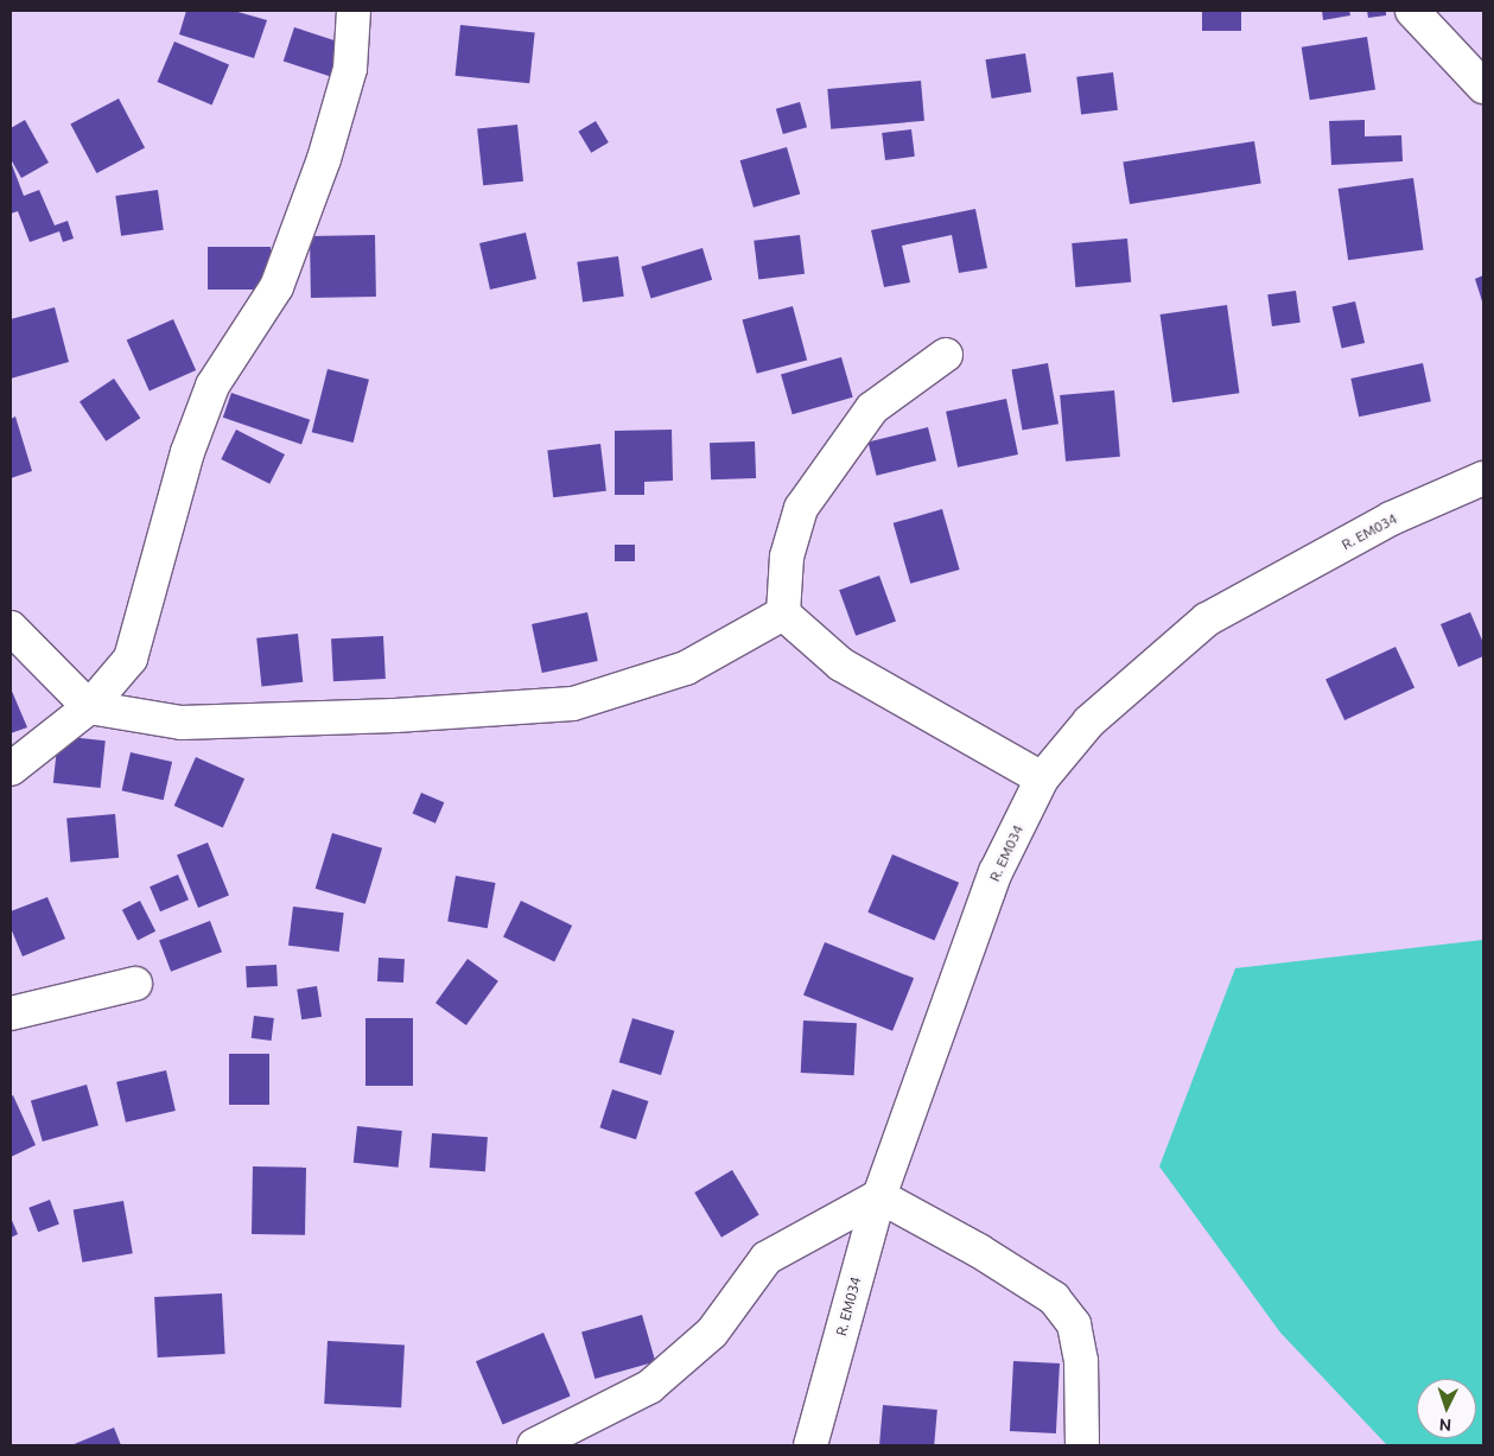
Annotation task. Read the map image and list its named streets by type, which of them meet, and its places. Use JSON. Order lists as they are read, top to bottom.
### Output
{
  "streets": {
    "street": ["R. EM034"]
  },
  "north": "bottom"
}
